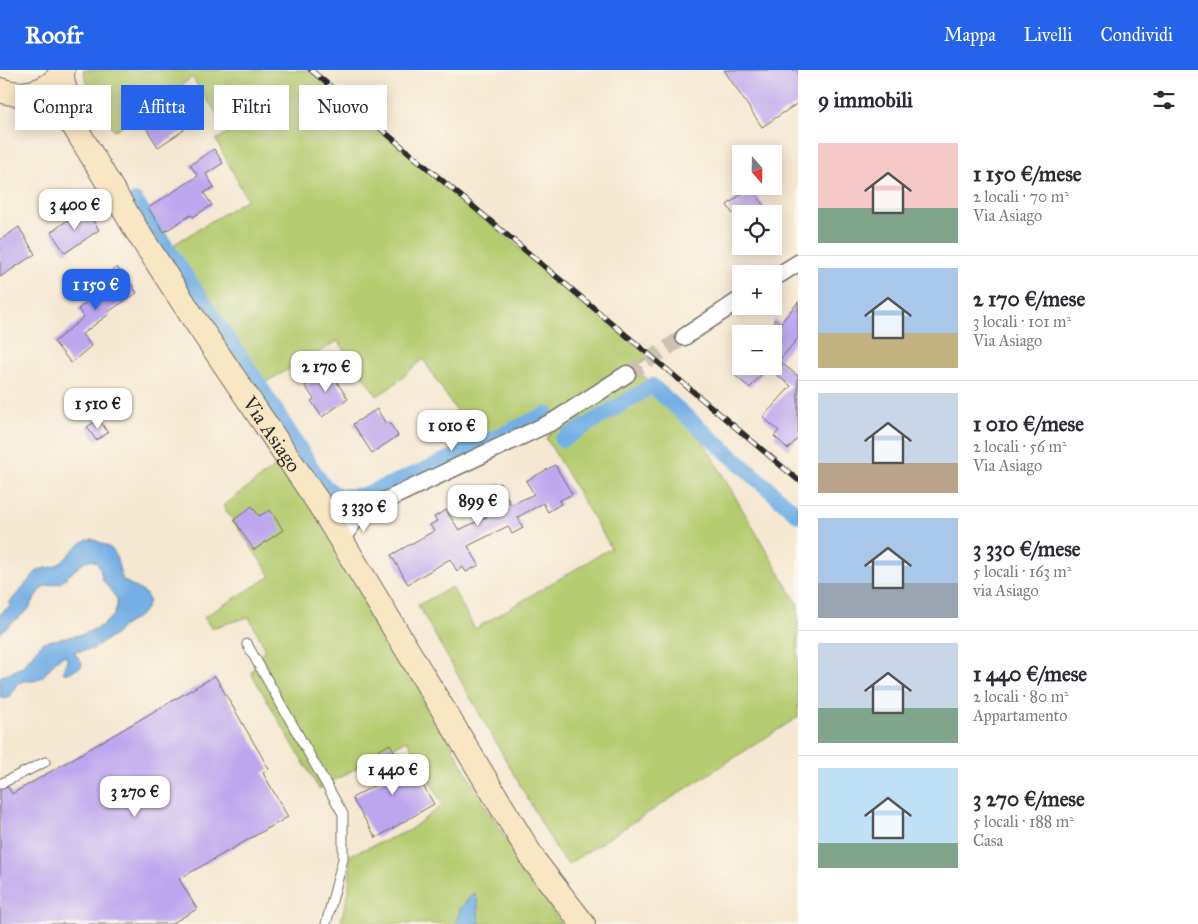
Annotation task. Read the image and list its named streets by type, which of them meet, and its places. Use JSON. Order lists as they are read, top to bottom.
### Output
{
  "streets": {
    "main road": ["Via Asiago"]
  },
  "north": "bottom",
  "page": {
    "header": "Roofr",
    "nav": ["Mappa", "Livelli", "Condividi"],
    "heading": "9 immobili",
    "chip": [
      "Compra",
      "Affitta",
      "Filtri",
      "Nuovo"
    ],
    "list": [
      {
        "name": "1 150 €/mese",
        "note": "2 locali · 70 m² · Via Asiago"
      },
      {
        "name": "2 170 €/mese",
        "note": "3 locali · 101 m² · Via Asiago"
      },
      {
        "name": "1 010 €/mese",
        "note": "2 locali · 56 m² · Via Asiago"
      },
      {
        "name": "3 330 €/mese",
        "note": "5 locali · 163 m² · via Asiago"
      },
      {
        "name": "1 440 €/mese",
        "note": "2 locali · 80 m² · Appartamento"
      },
      {
        "name": "3 270 €/mese",
        "note": "5 locali · 188 m² · Casa"
      }
    ],
    "map_buttons": ["+", "−"],
    "price": [
      "3 400 €",
      "1 150 €",
      "2 170 €",
      "1 510 €",
      "1 010 €",
      "899 €",
      "3 330 €",
      "1 440 €",
      "3 270 €"
    ]
  }
}
